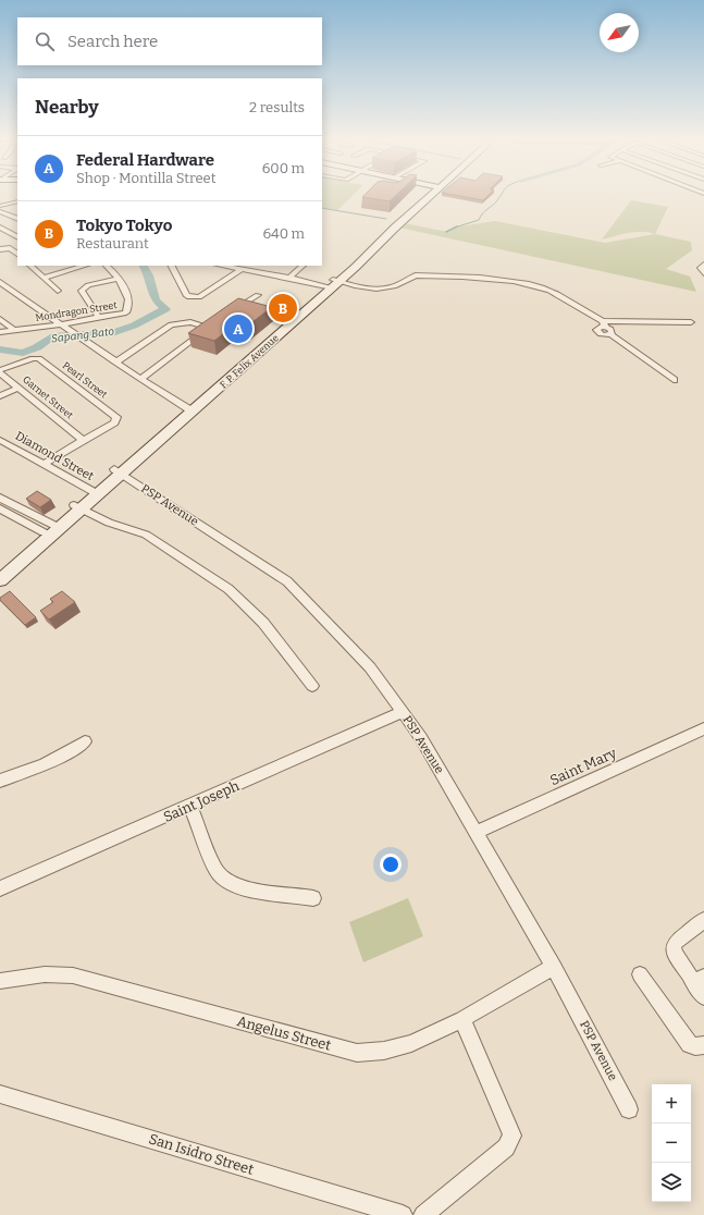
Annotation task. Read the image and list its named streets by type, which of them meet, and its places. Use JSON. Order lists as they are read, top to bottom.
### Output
{
  "streets": {
    "main road": ["F. P. Felix Avenue"],
    "street": [
      "Mondragon Street",
      "Pearl Street",
      "Garnet Street",
      "Diamond Street",
      "PSP Avenue",
      "Saint Mary",
      "Saint Joseph",
      "Angelus Street",
      "San Isidro Street"
    ]
  },
  "crossings": [
    ["F. P. Felix Avenue", "Diamond Street"],
    ["F. P. Felix Avenue", "PSP Avenue"],
    ["Pearl Street", "Garnet Street"],
    ["PSP Avenue", "Saint Mary"],
    ["PSP Avenue", "Saint Joseph"],
    ["PSP Avenue", "Angelus Street"]
  ],
  "water": ["Sapang Bato"],
  "north": "bottom left",
  "page": {
    "search": "Search here",
    "heading": ["Nearby", "2 results"],
    "list": [
      {
        "mark": "A",
        "name": "Federal Hardware",
        "note": "Shop · Montilla Street",
        "value": "600 m"
      },
      {
        "mark": "B",
        "name": "Tokyo Tokyo",
        "note": "Restaurant",
        "value": "640 m"
      }
    ],
    "pins": ["B", "A"],
    "map_buttons": ["+", "−"]
  }
}
